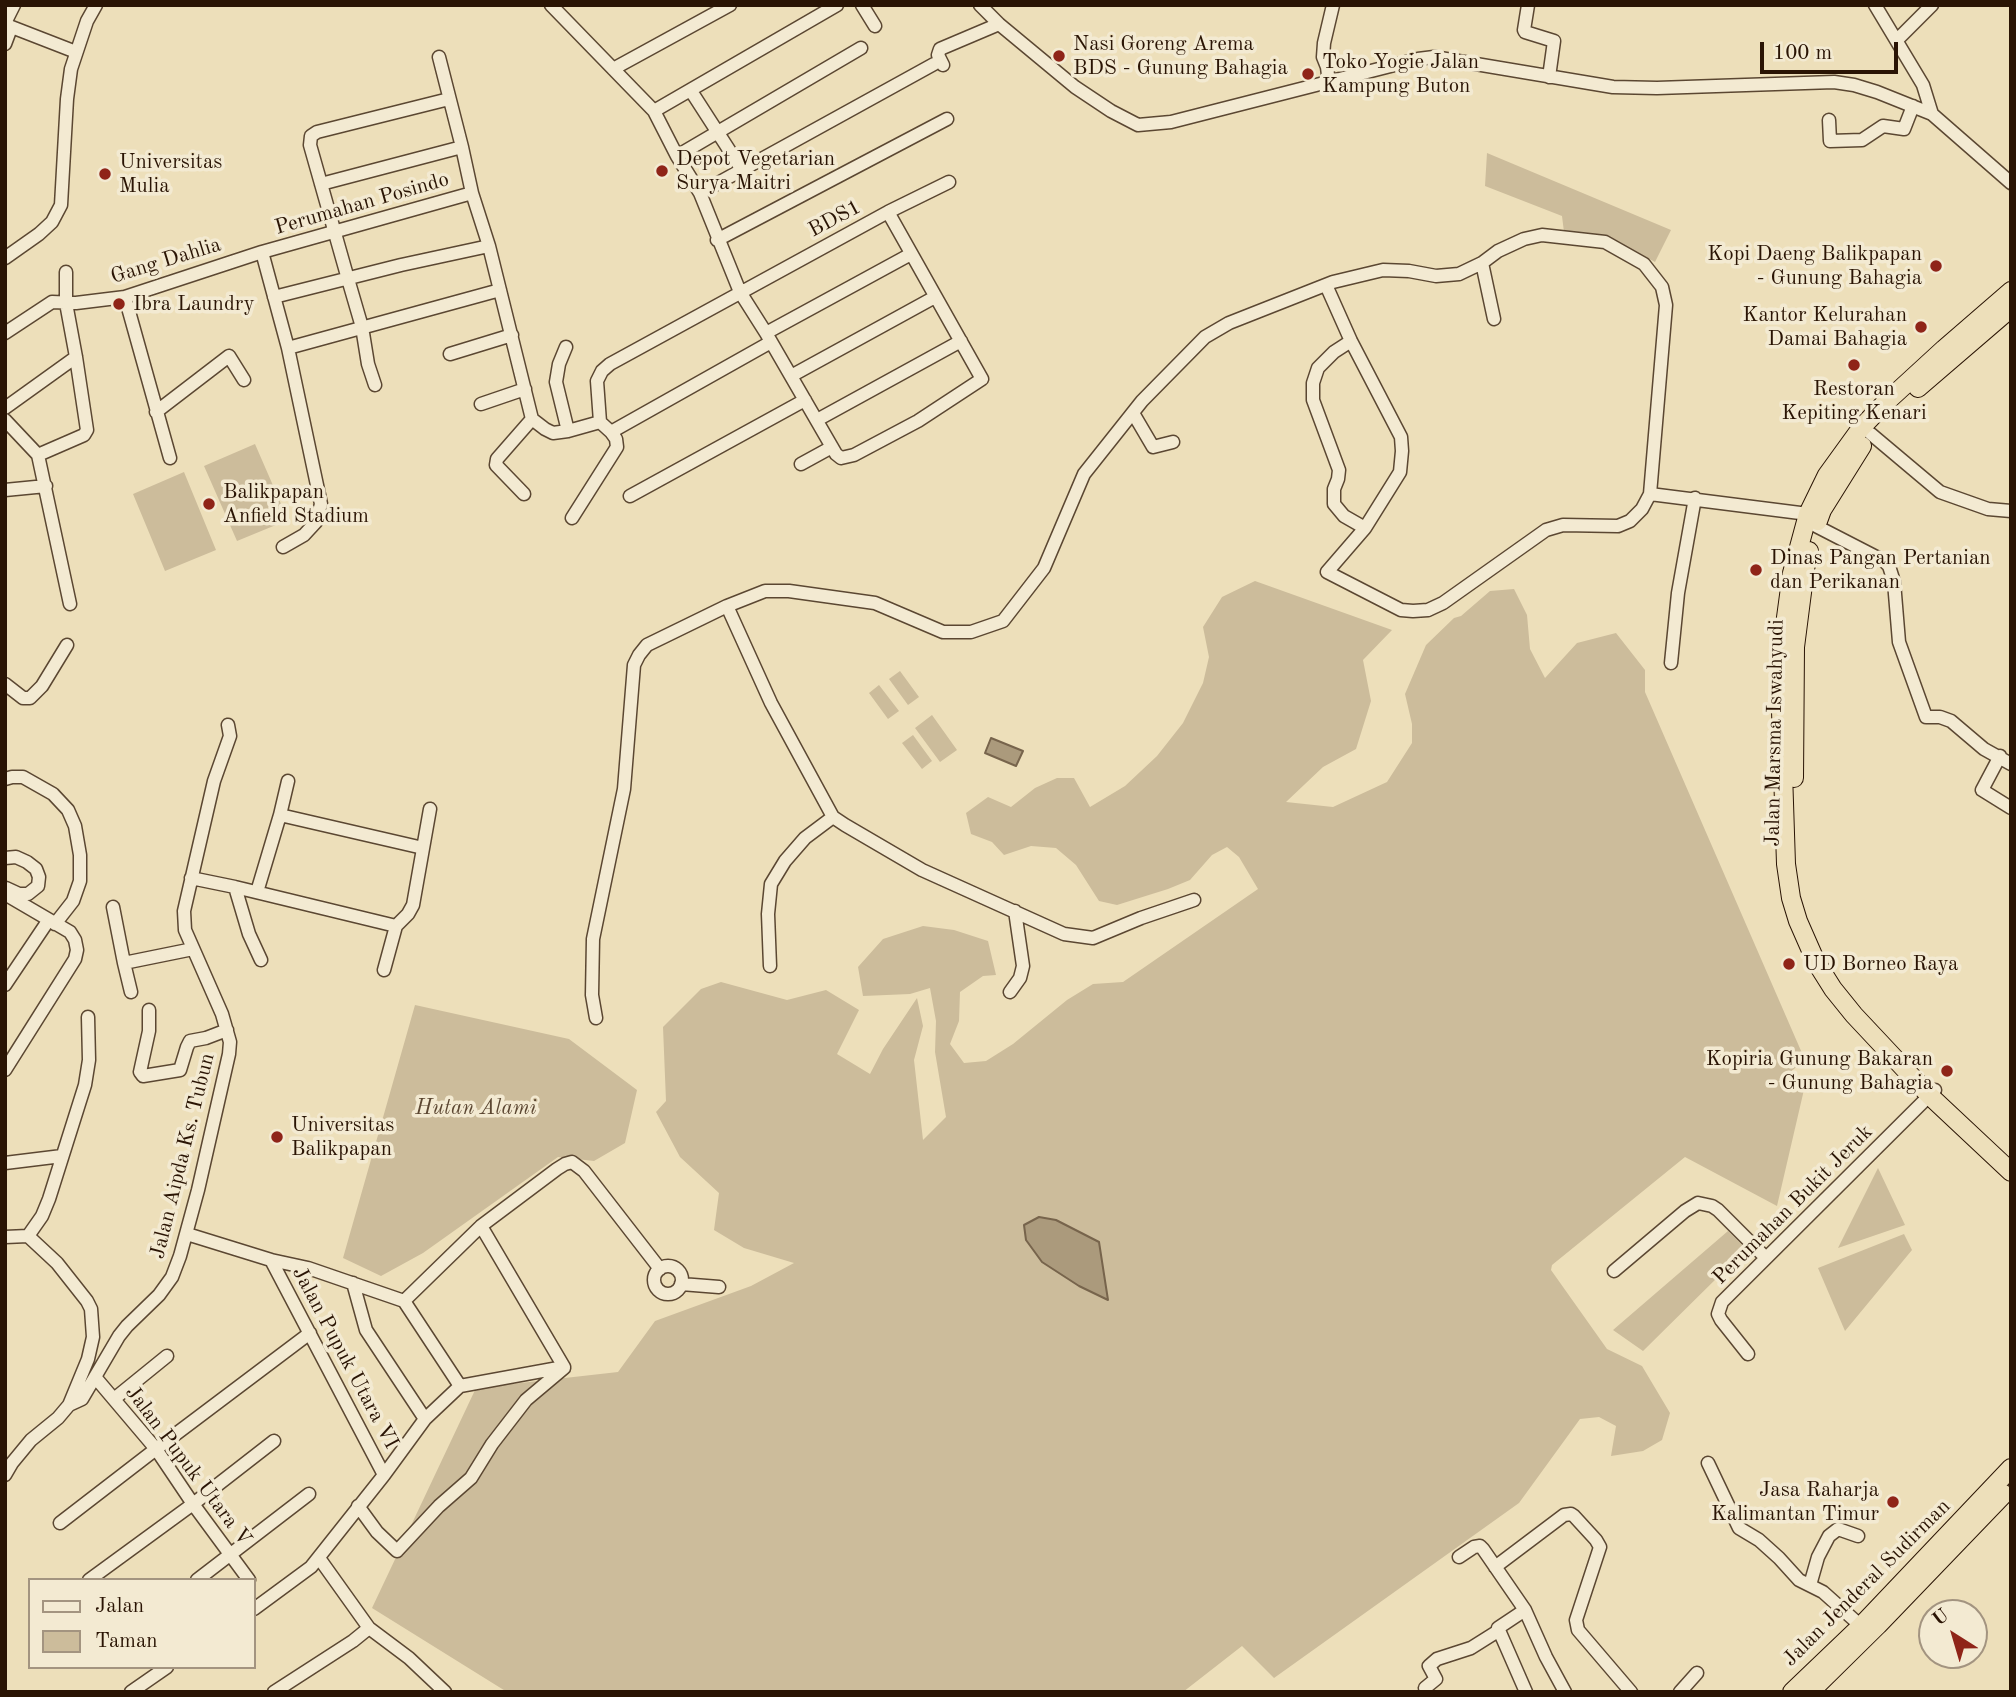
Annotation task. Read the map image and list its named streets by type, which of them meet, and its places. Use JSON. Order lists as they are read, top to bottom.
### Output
{
  "streets": {
    "highway": ["Jalan Marsma Iswahyudi", "Jalan Jenderal Sudirman"],
    "street": [
      "Perumahan Posindo",
      "BDS1",
      "Gang Dahlia",
      "Jalan Aipda Ks. Tubun",
      "Perumahan Bukit Jeruk",
      "Jalan Pupuk Utara VI",
      "Jalan Pupuk Utara V"
    ]
  },
  "crossings": [
    ["Perumahan Posindo", "Gang Dahlia"],
    ["Jalan Marsma Iswahyudi", "Perumahan Bukit Jeruk"],
    ["Jalan Aipda Ks. Tubun", "Jalan Pupuk Utara V"]
  ],
  "parks": ["Hutan Alami"],
  "places": [
    "Nasi Goreng Arema BDS - Gunung Bahagia",
    "Toko Yogie Jalan Kampung Buton",
    "Depot Vegetarian Surya Maitri",
    "Universitas Mulia",
    "Kopi Daeng Balikpapan - Gunung Bahagia",
    "Ibra Laundry",
    "Kantor Kelurahan Damai Bahagia",
    "Restoran Kepiting Kenari",
    "Balikpapan Anfield Stadium",
    "Dinas Pangan Pertanian dan Perikanan",
    "UD Borneo Raya",
    "Kopiria Gunung Bakaran - Gunung Bahagia",
    "Universitas Balikpapan",
    "Jasa Raharja Kalimantan Timur"
  ],
  "legend": ["Jalan", "Taman"],
  "scale_bar": "100 m",
  "north": "top left"
}
